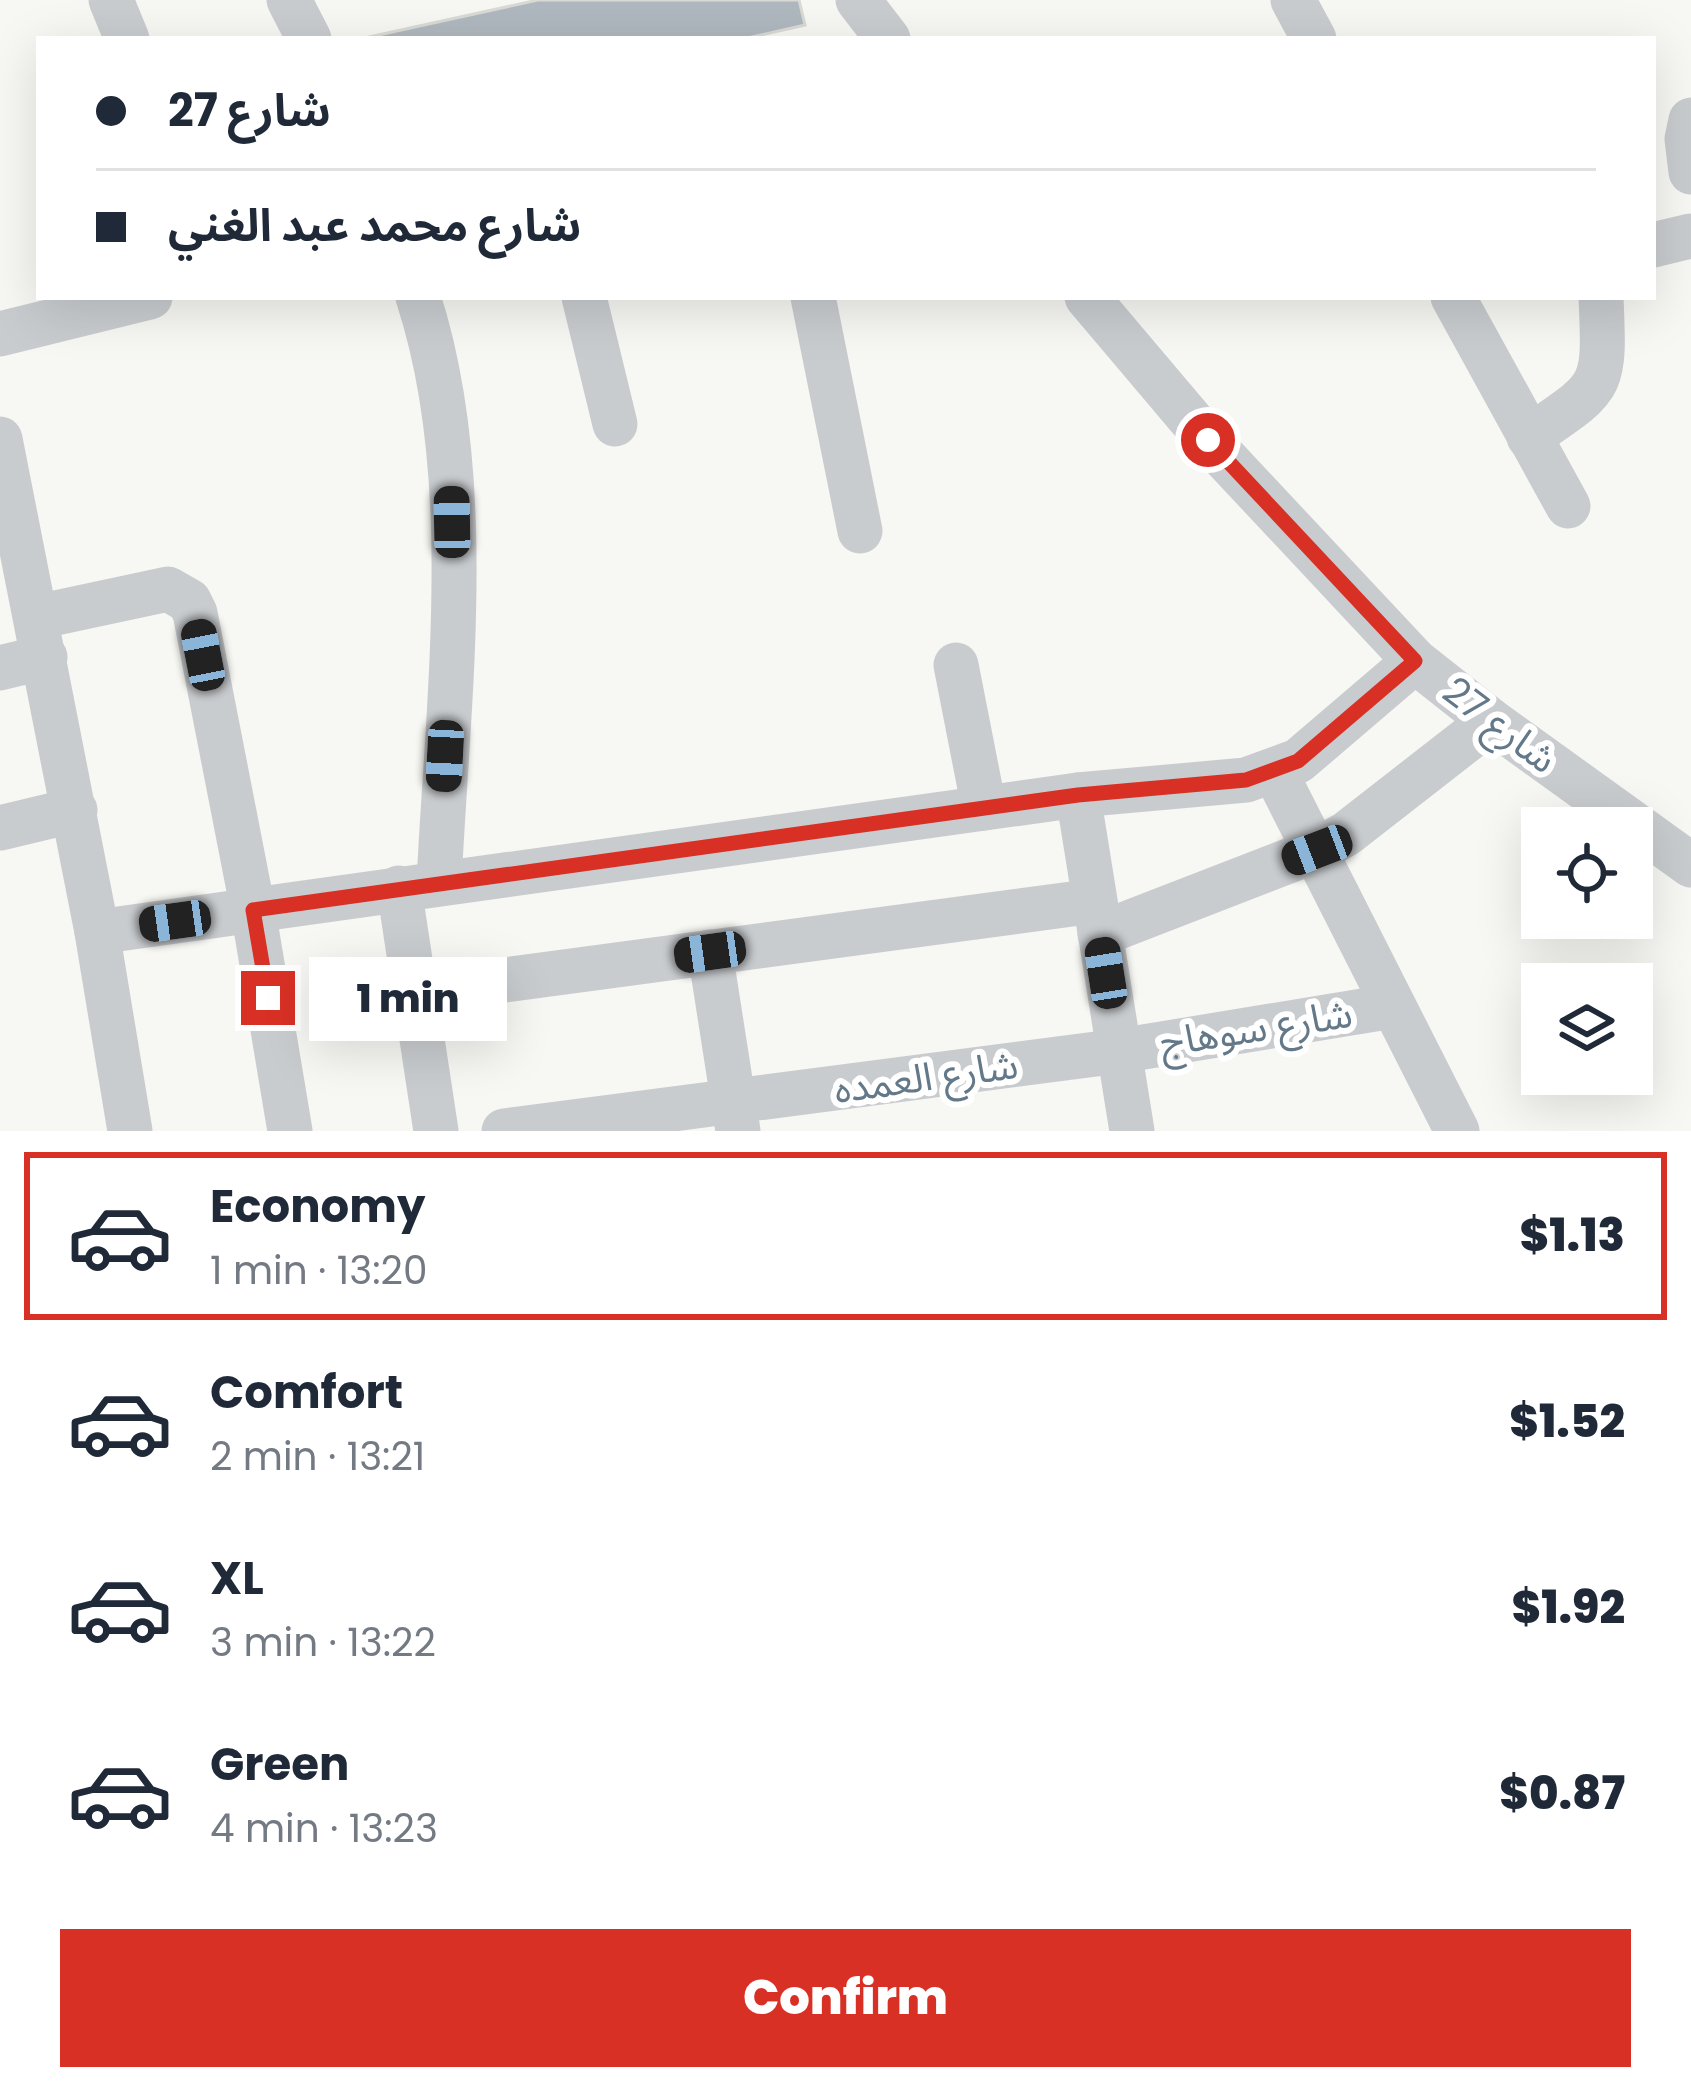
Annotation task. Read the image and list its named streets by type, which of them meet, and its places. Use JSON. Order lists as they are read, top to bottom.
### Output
{
  "streets": {
    "street": ["شارع 27", "شارع سوهاج", "شارع العمده"]
  },
  "crossings": [
    ["شارع سوهاج", "شارع العمده"]
  ],
  "page": {
    "banner": ["شارع 27", "شارع محمد عبد الغني"],
    "bubble": "1 min",
    "list": [
      {
        "name": "Economy",
        "note": "1 min · 13:20",
        "value": "$1.13"
      },
      {
        "name": "Comfort",
        "note": "2 min · 13:21",
        "value": "$1.52"
      },
      {
        "name": "XL",
        "note": "3 min · 13:22",
        "value": "$1.92"
      },
      {
        "name": "Green",
        "note": "4 min · 13:23",
        "value": "$0.87"
      }
    ],
    "buttons": "Confirm"
  }
}
